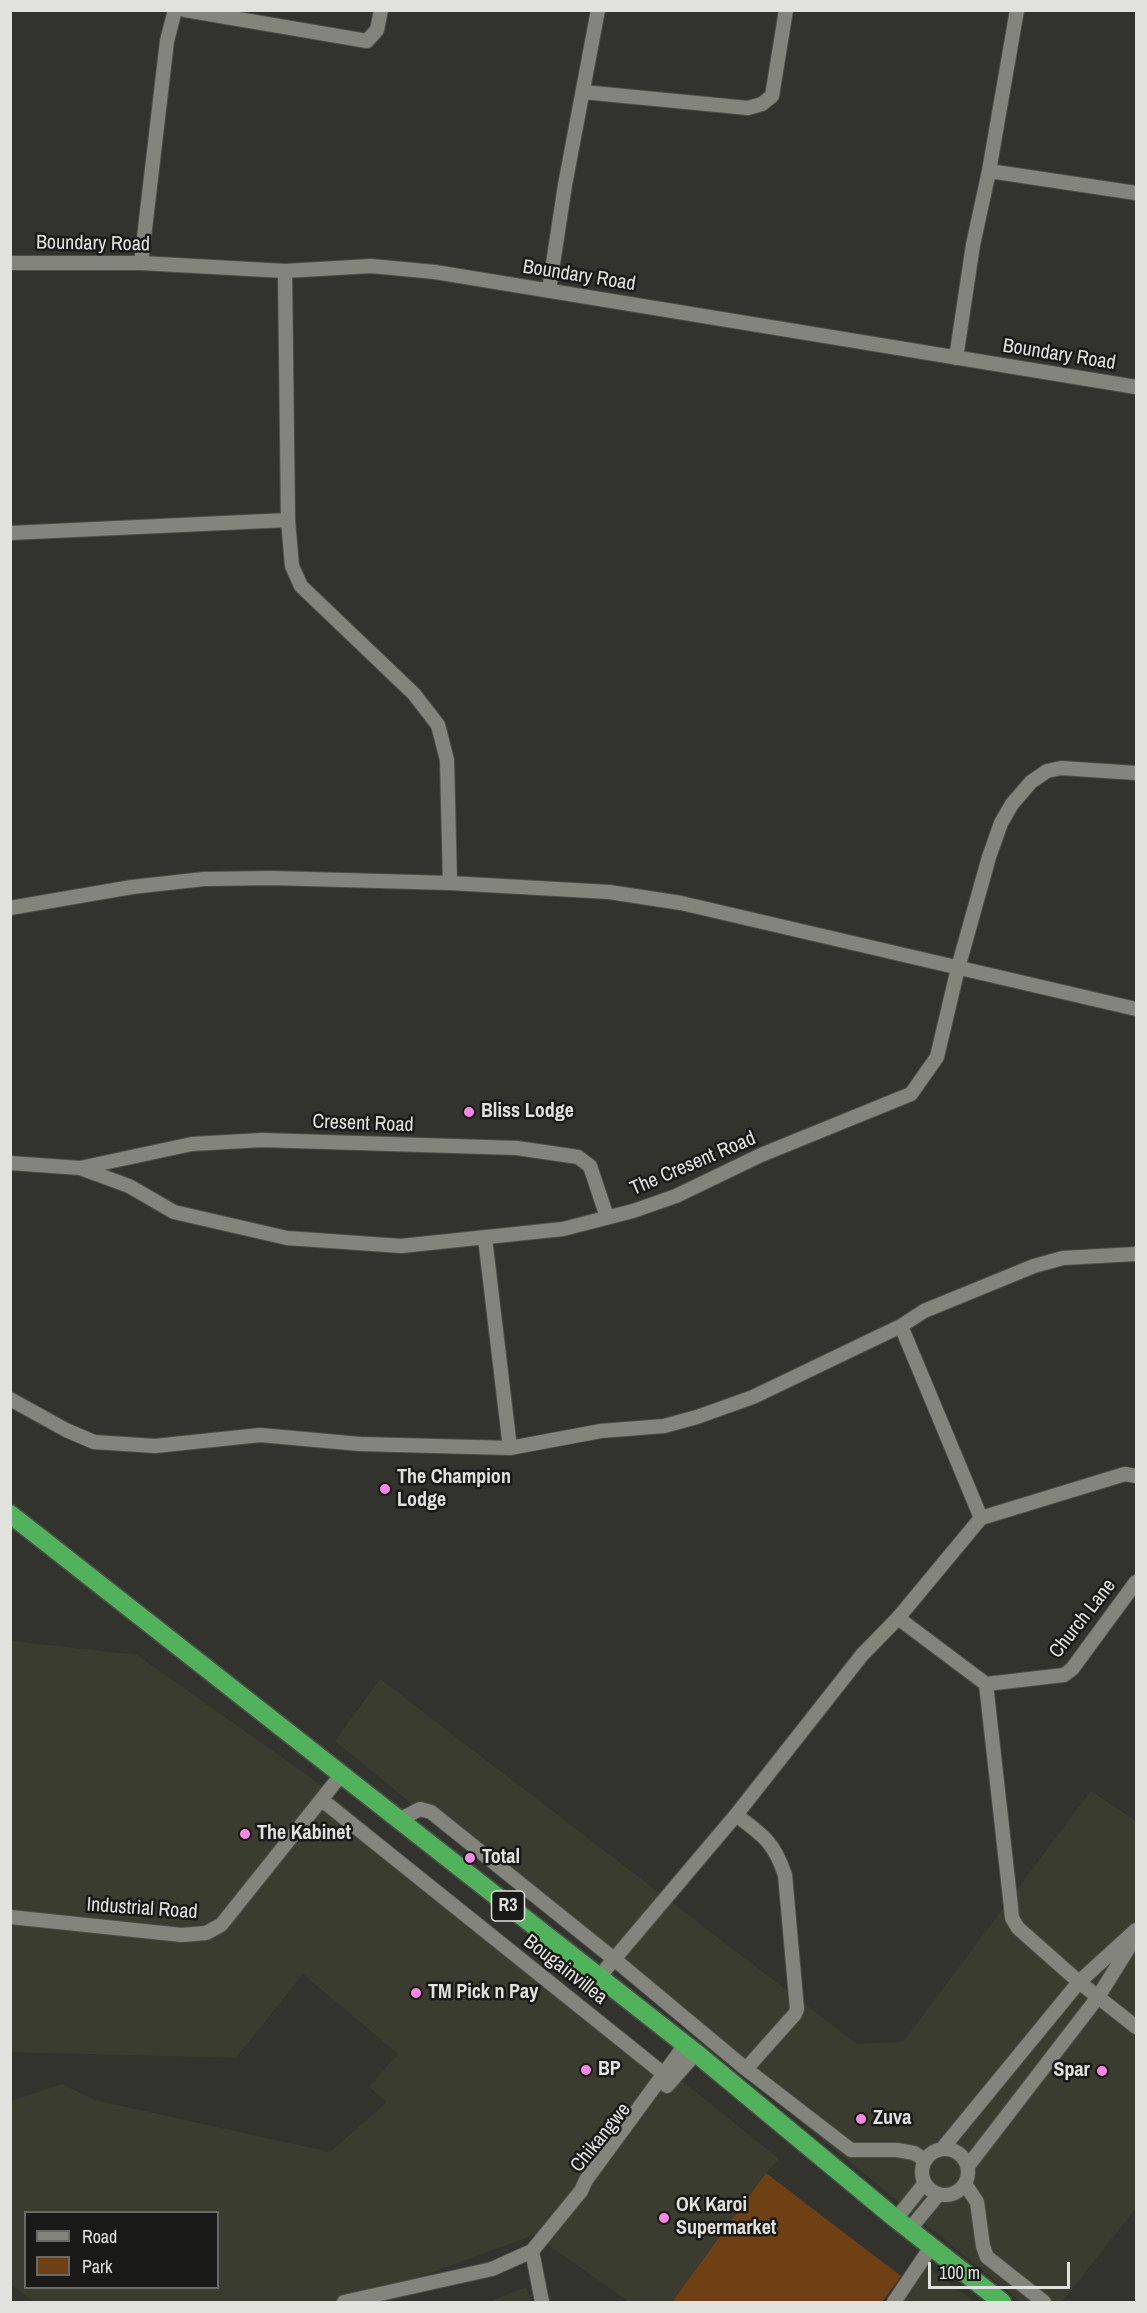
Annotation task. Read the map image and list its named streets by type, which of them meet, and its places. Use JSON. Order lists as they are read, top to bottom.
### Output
{
  "streets": {
    "highway": ["R3"],
    "street": [
      "Boundary Road",
      "Cresent Road",
      "The Cresent Road",
      "Church Lane",
      "Industrial Road",
      "Bougainvillea",
      "Chikangwe"
    ]
  },
  "crossings": [
    ["Cresent Road", "The Cresent Road"],
    ["R3", "Industrial Road"],
    ["R3", "Chikangwe"],
    ["Industrial Road", "Bougainvillea"],
    ["Bougainvillea", "Chikangwe"]
  ],
  "places": [
    "Bliss Lodge",
    "The Champion Lodge",
    "The Kabinet",
    "Total",
    "TM Pick n Pay",
    "BP",
    "Spar",
    "Zuva",
    "OK Karoi Supermarket"
  ],
  "legend": ["Road", "Park"],
  "scale_bar": "100 m"
}
